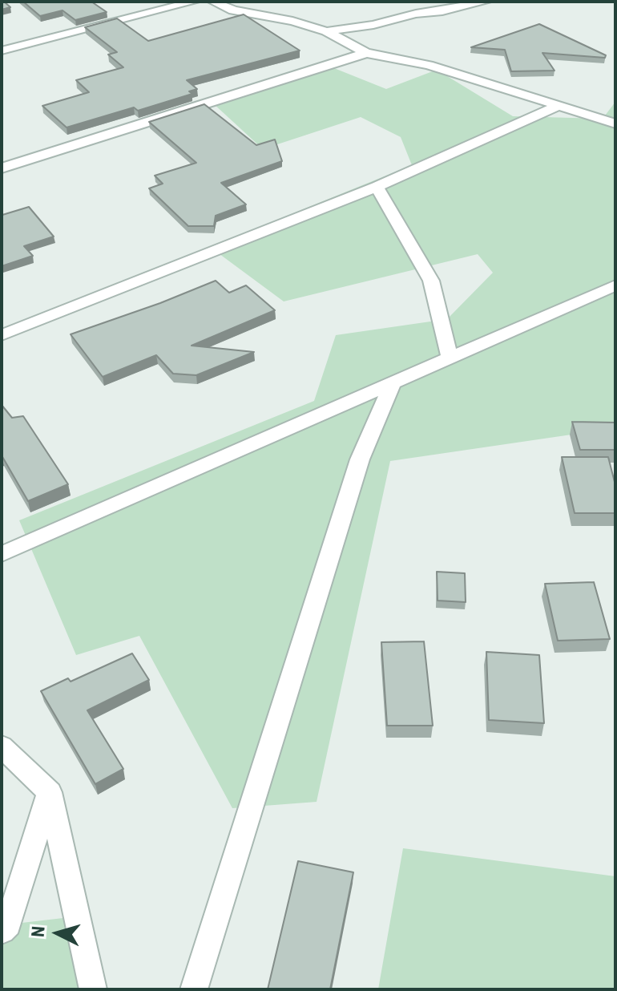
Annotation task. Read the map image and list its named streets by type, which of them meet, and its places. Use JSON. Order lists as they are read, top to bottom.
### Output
{
  "north": "left"
}
